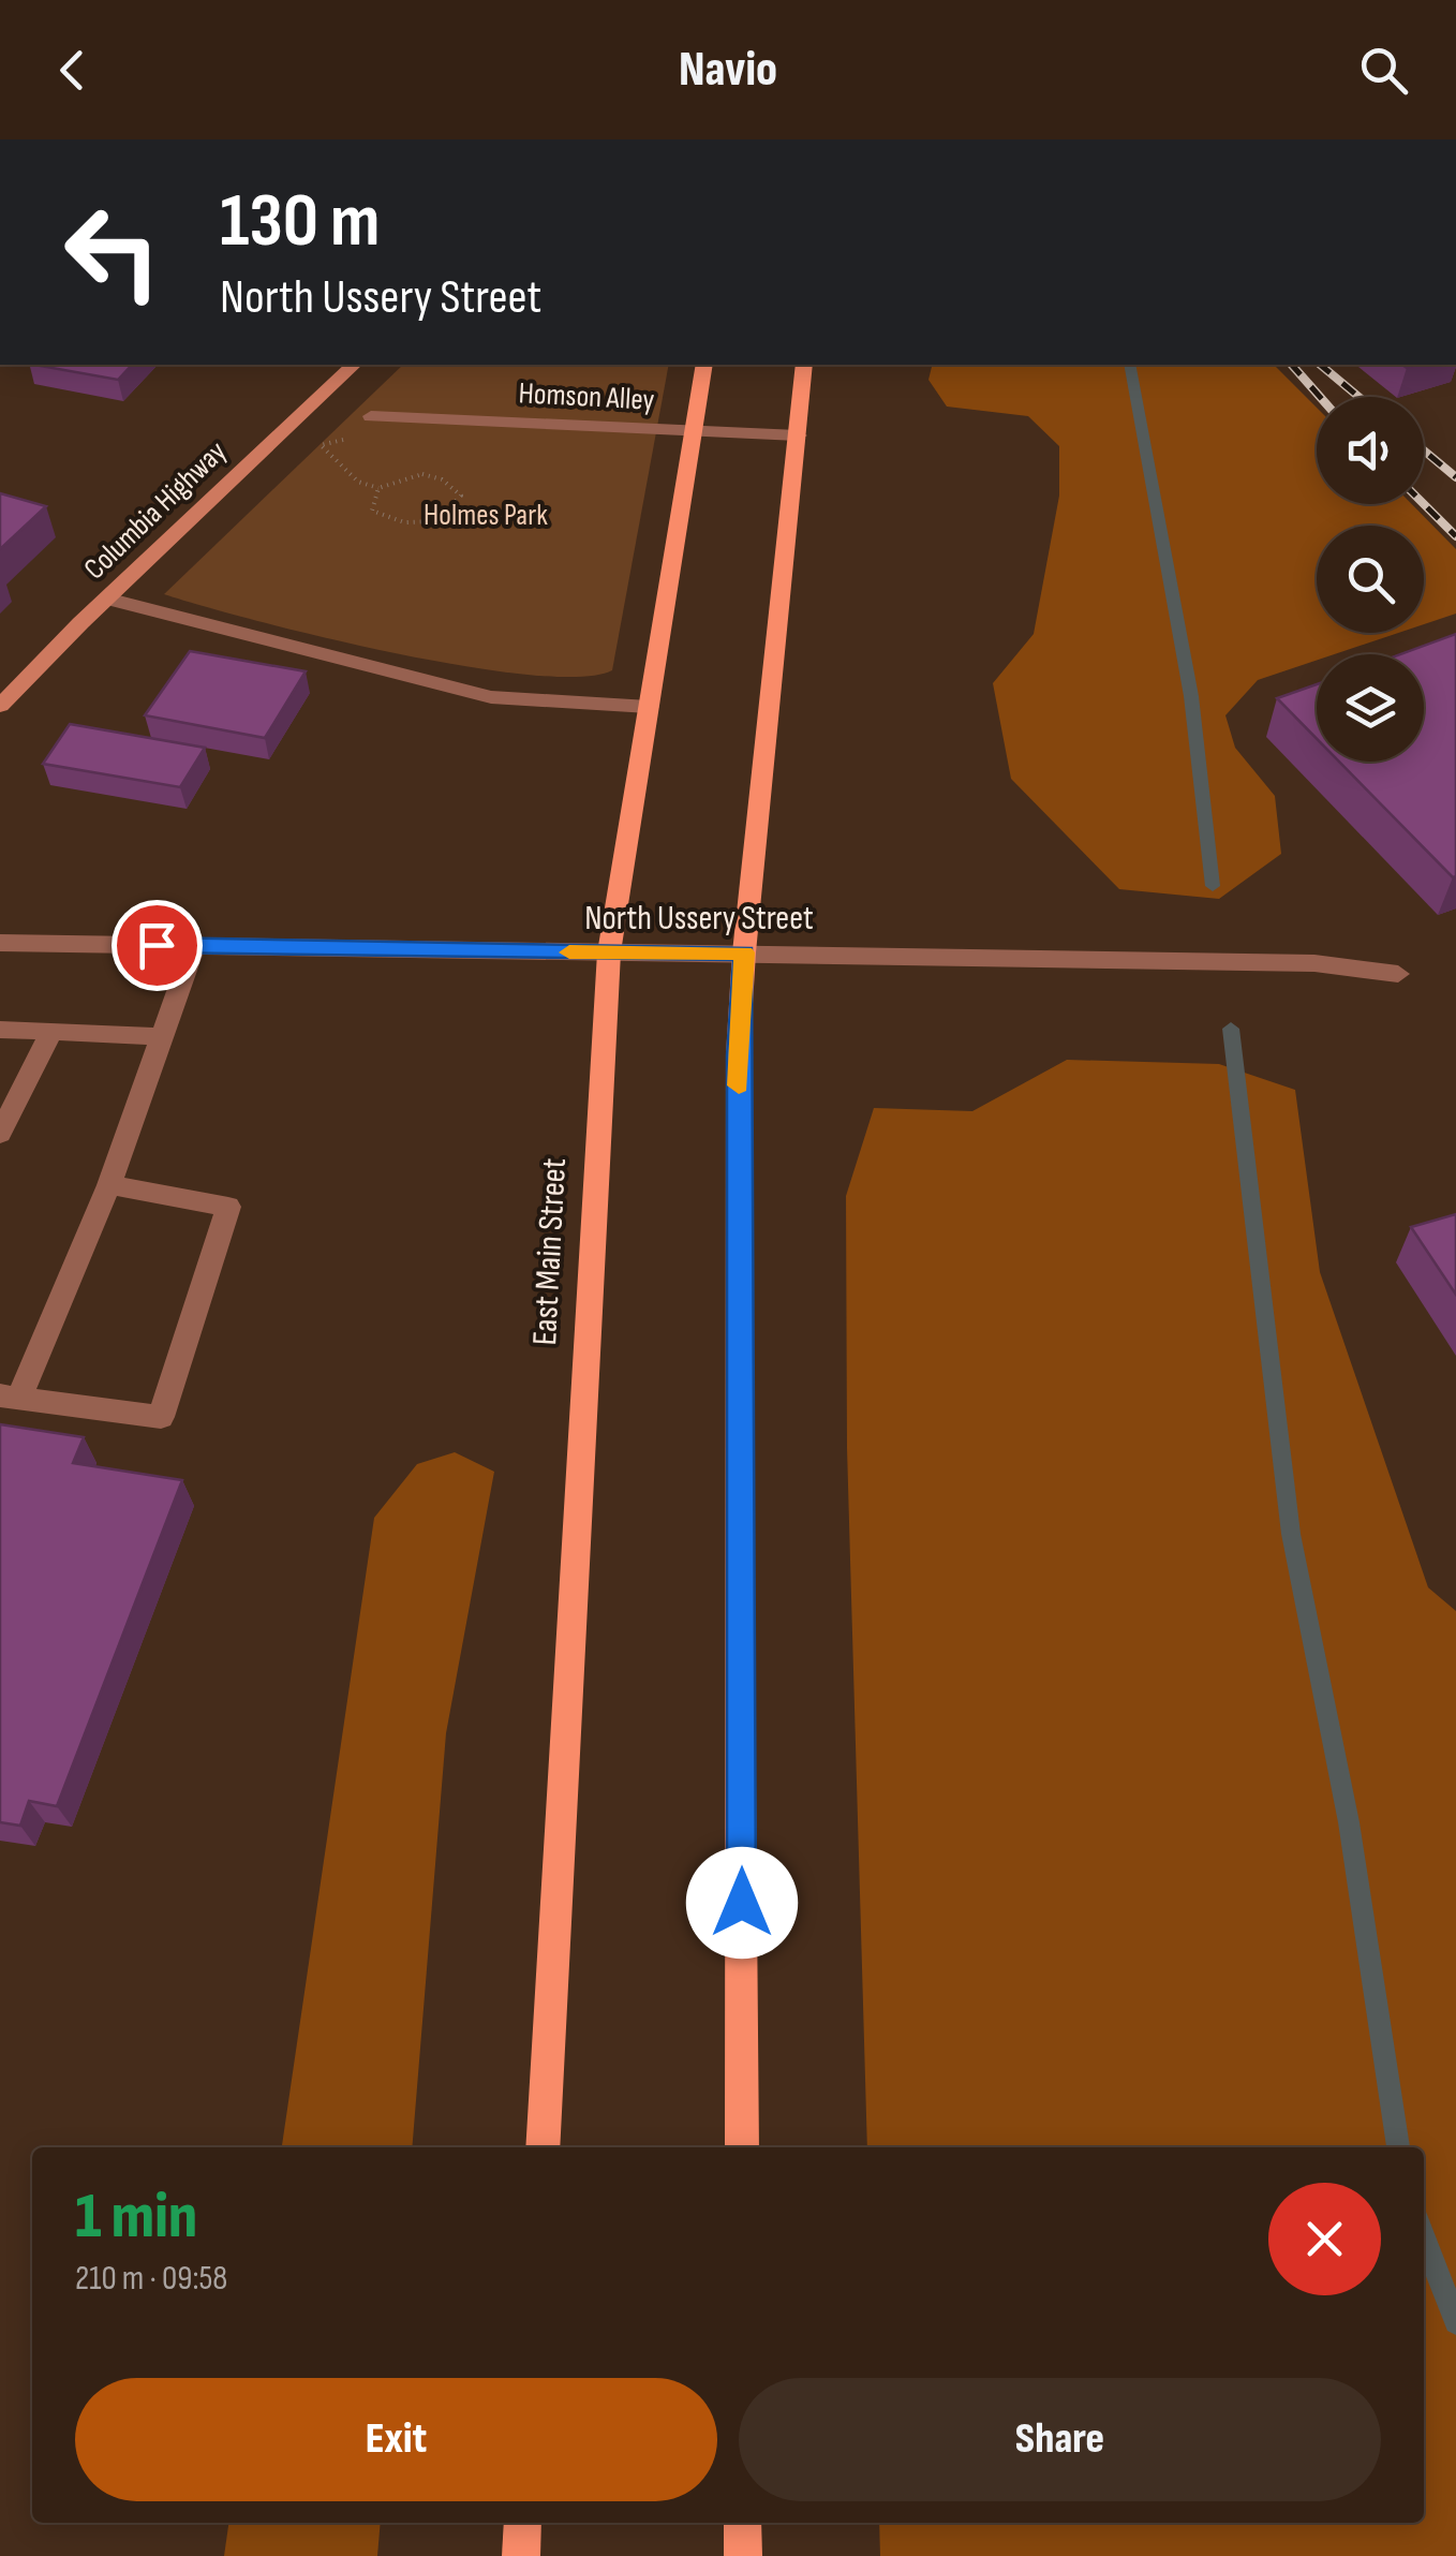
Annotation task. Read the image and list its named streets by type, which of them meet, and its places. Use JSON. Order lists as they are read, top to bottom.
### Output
{
  "streets": {
    "main road": ["Columbia Highway", "East Main Street"],
    "street": ["Homson Alley", "North Ussery Street"]
  },
  "crossings": [
    ["Homson Alley", "East Main Street"],
    ["North Ussery Street", "East Main Street"]
  ],
  "parks": ["Holmes Park"],
  "page": {
    "header": "Navio",
    "turn": ["130 m", "North Ussery Street"],
    "heading": ["1 min", "210 m · 09:58"],
    "buttons": ["Exit", "Share"]
  }
}
